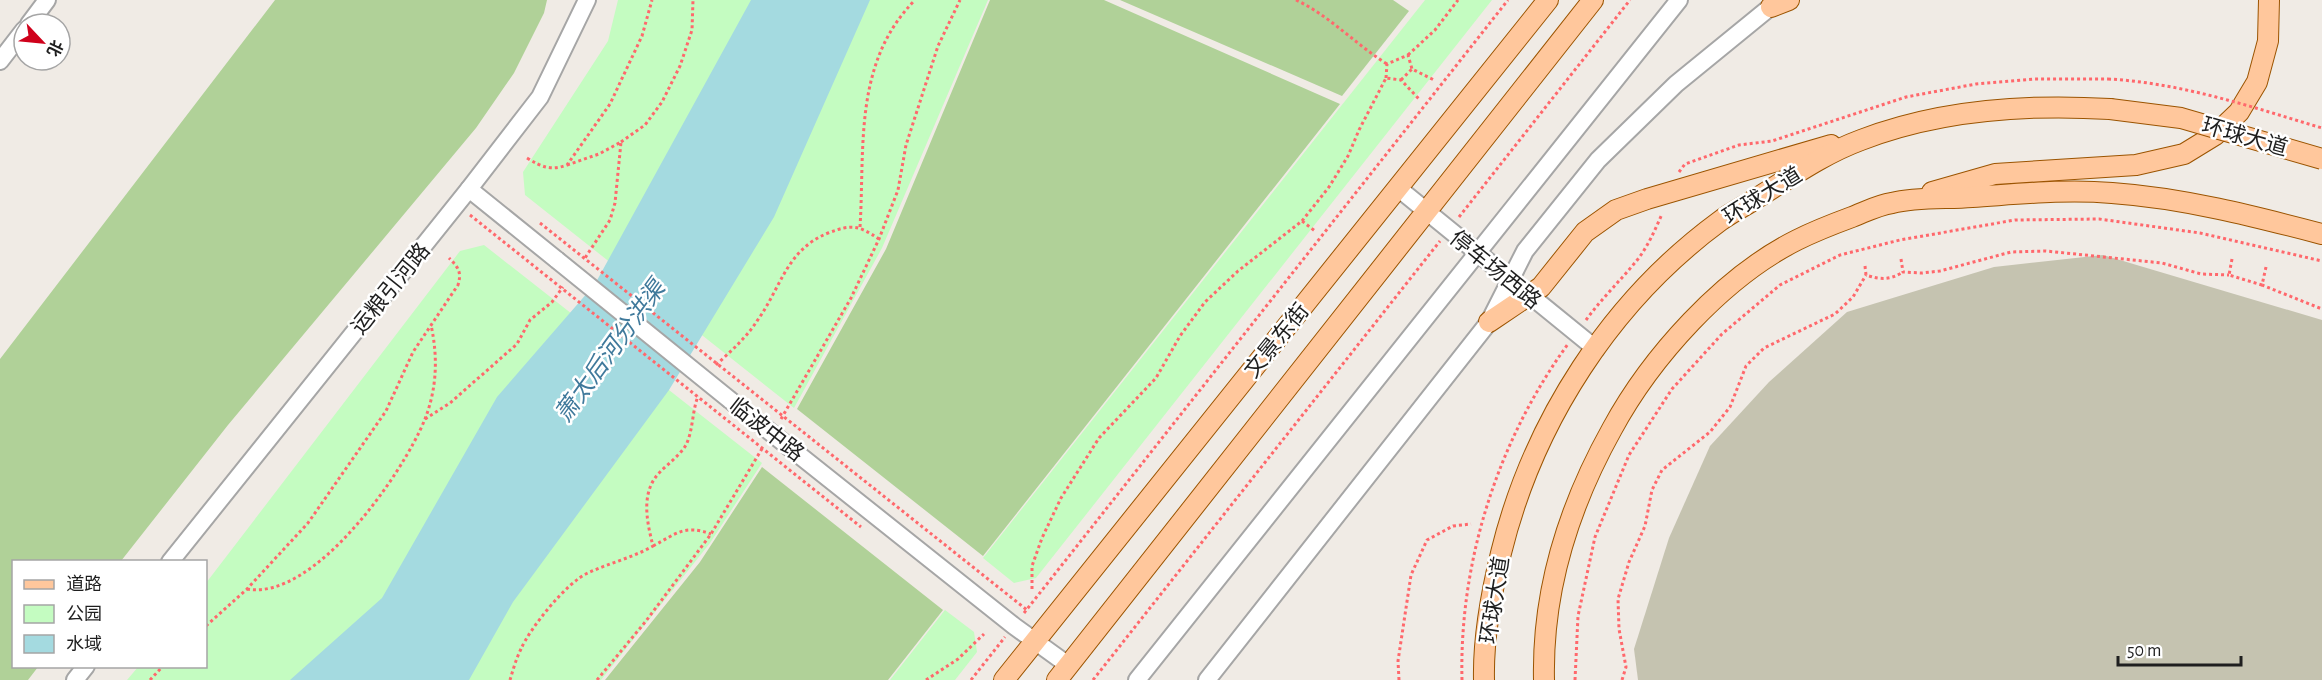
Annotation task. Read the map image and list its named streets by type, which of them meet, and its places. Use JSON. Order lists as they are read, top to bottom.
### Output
{
  "streets": {
    "main road": ["环球大道", "文景东街"],
    "street": ["停车场西路", "运粮引河路", "临波中路"]
  },
  "crossings": [
    ["环球大道", "停车场西路"],
    ["停车场西路", "文景东街"],
    ["运粮引河路", "临波中路"],
    ["文景东街", "临波中路"]
  ],
  "water": ["萧太后河分洪渠"],
  "legend": ["道路", "公园", "水域"],
  "scale_bar": "50 m",
  "north": "bottom right"
}
